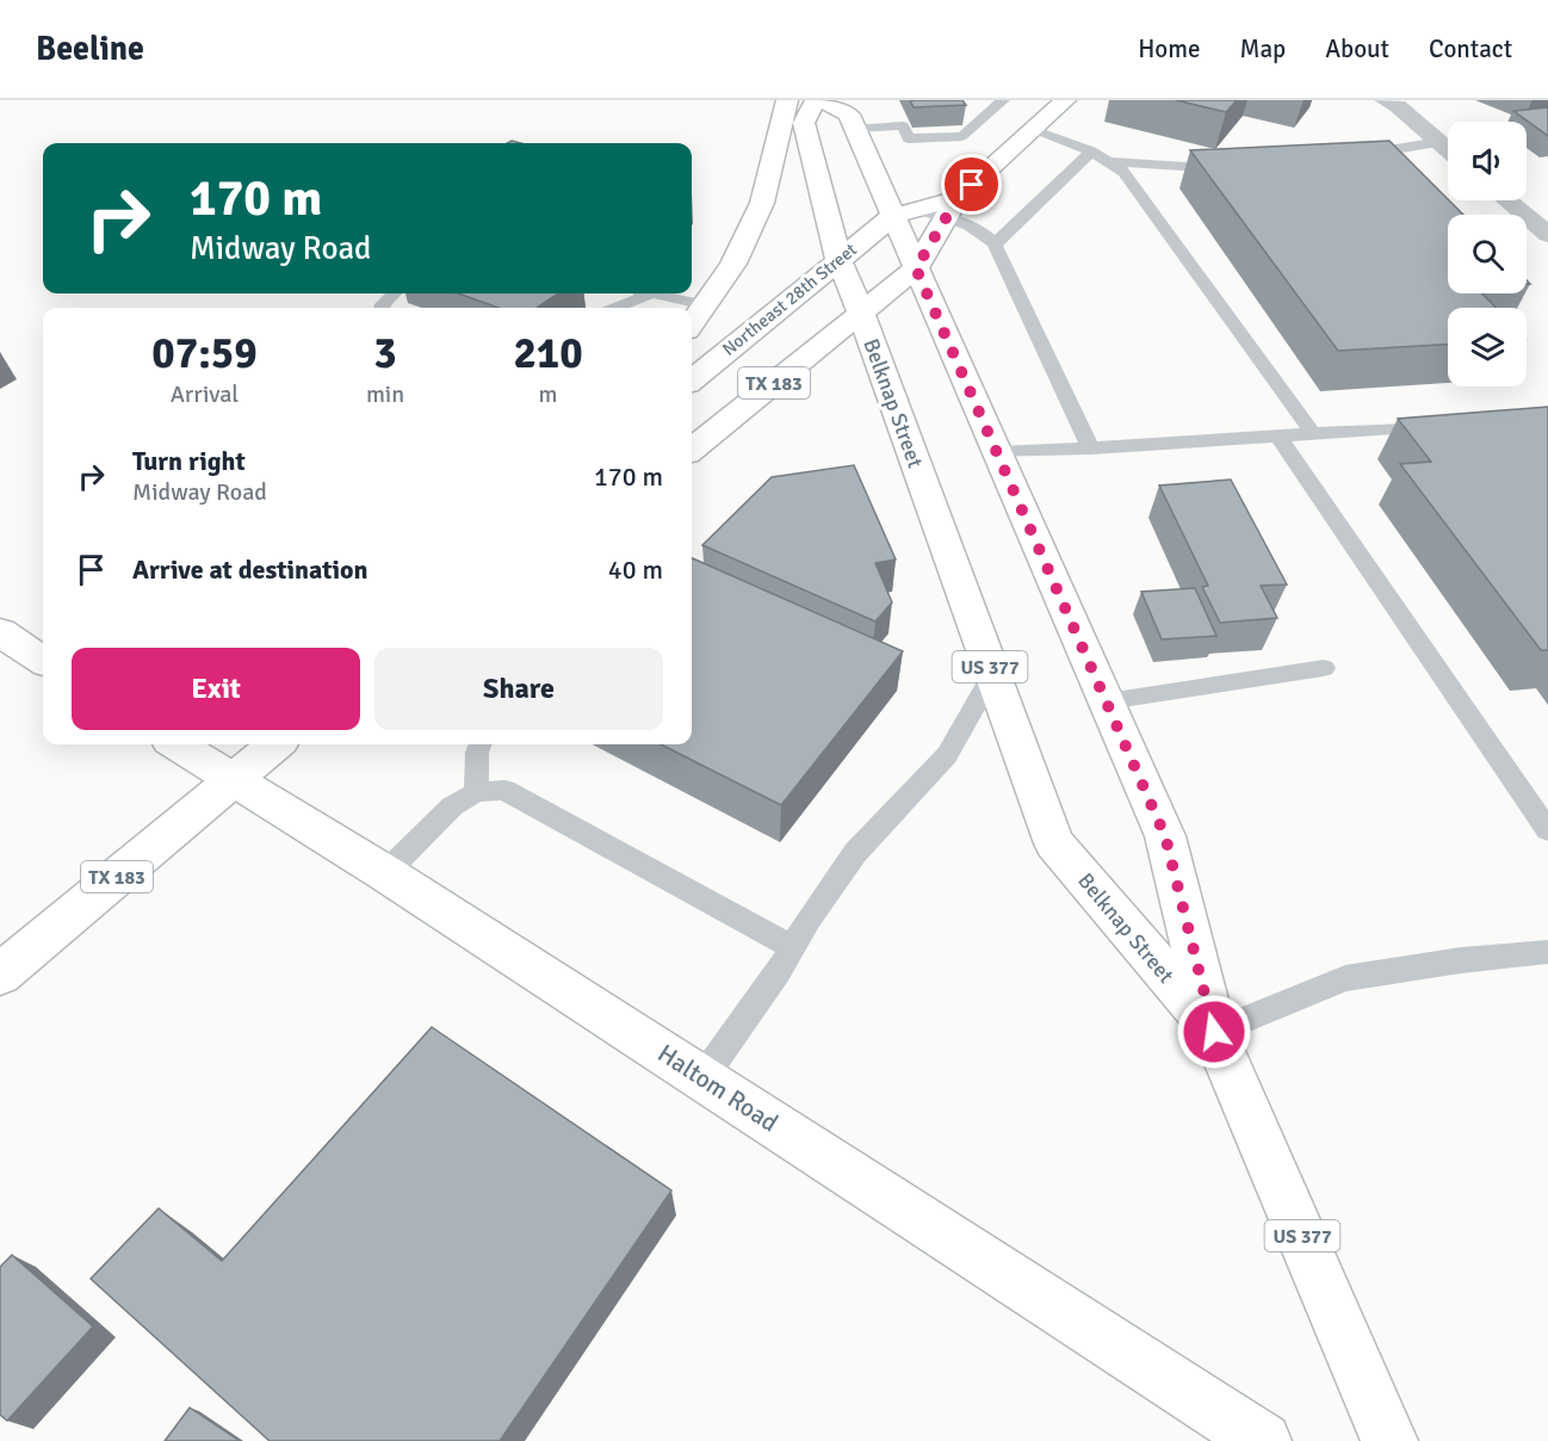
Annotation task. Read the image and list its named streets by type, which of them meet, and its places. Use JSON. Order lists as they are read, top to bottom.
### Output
{
  "streets": {
    "main road": [
      "Northeast 28th Street",
      "TX 183",
      "Belknap Street",
      "US 377",
      "Haltom Road"
    ]
  },
  "crossings": [
    ["Northeast 28th Street", "TX 183"],
    ["Northeast 28th Street", "Belknap Street"],
    ["TX 183", "Belknap Street"],
    ["TX 183", "Haltom Road"],
    ["Belknap Street", "US 377"]
  ],
  "page": {
    "header": "Beeline",
    "nav": [
      "Home",
      "Map",
      "About",
      "Contact"
    ],
    "turn": ["170 m", "Midway Road"],
    "eta": [
      "07:59",
      "Arrival",
      "3",
      "min",
      "210",
      "m"
    ],
    "list": [
      {
        "name": "Turn right",
        "note": "Midway Road",
        "value": "170 m"
      },
      {
        "name": "Arrive at destination",
        "value": "40 m"
      }
    ],
    "buttons": ["Exit", "Share"]
  }
}
